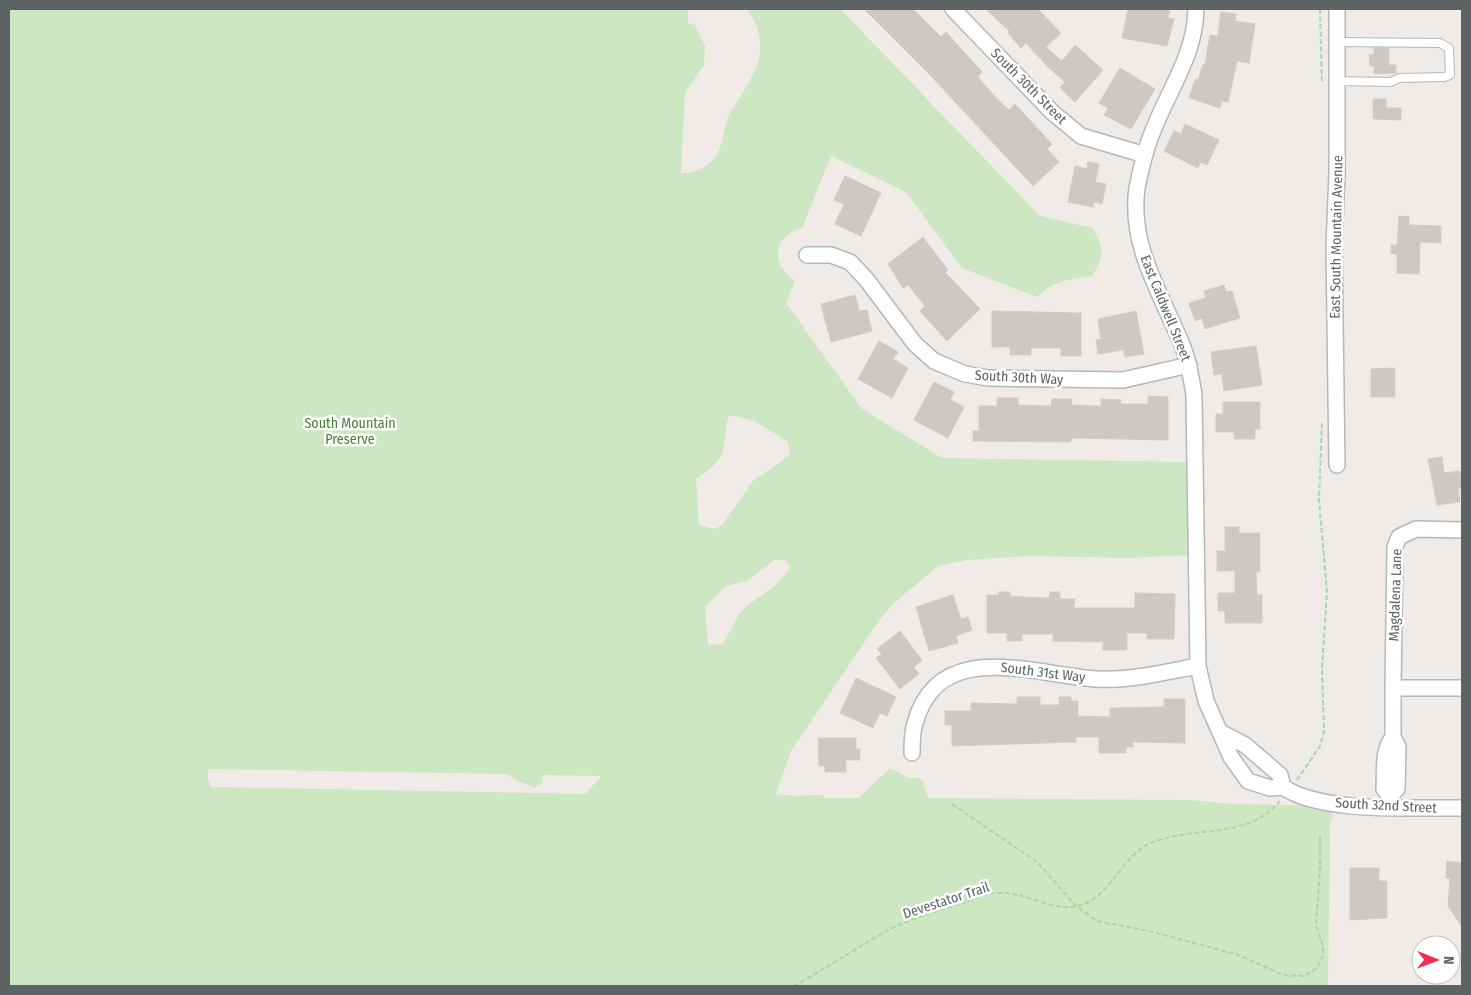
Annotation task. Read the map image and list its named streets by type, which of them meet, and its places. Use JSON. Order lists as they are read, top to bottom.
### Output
{
  "streets": {
    "street": [
      "South 30th Street",
      "East South Mountain Avenue",
      "East Caldwell Street",
      "South 30th Way",
      "Magdalena Lane",
      "South 31st Way",
      "South 32nd Street"
    ],
    "path": ["Devestator Trail"]
  },
  "crossings": [
    ["South 30th Street", "East Caldwell Street"],
    ["East Caldwell Street", "South 30th Way"],
    ["East Caldwell Street", "South 31st Way"],
    ["East Caldwell Street", "South 32nd Street"],
    ["Magdalena Lane", "South 32nd Street"]
  ],
  "parks": ["South Mountain Preserve"],
  "north": "right"
}
